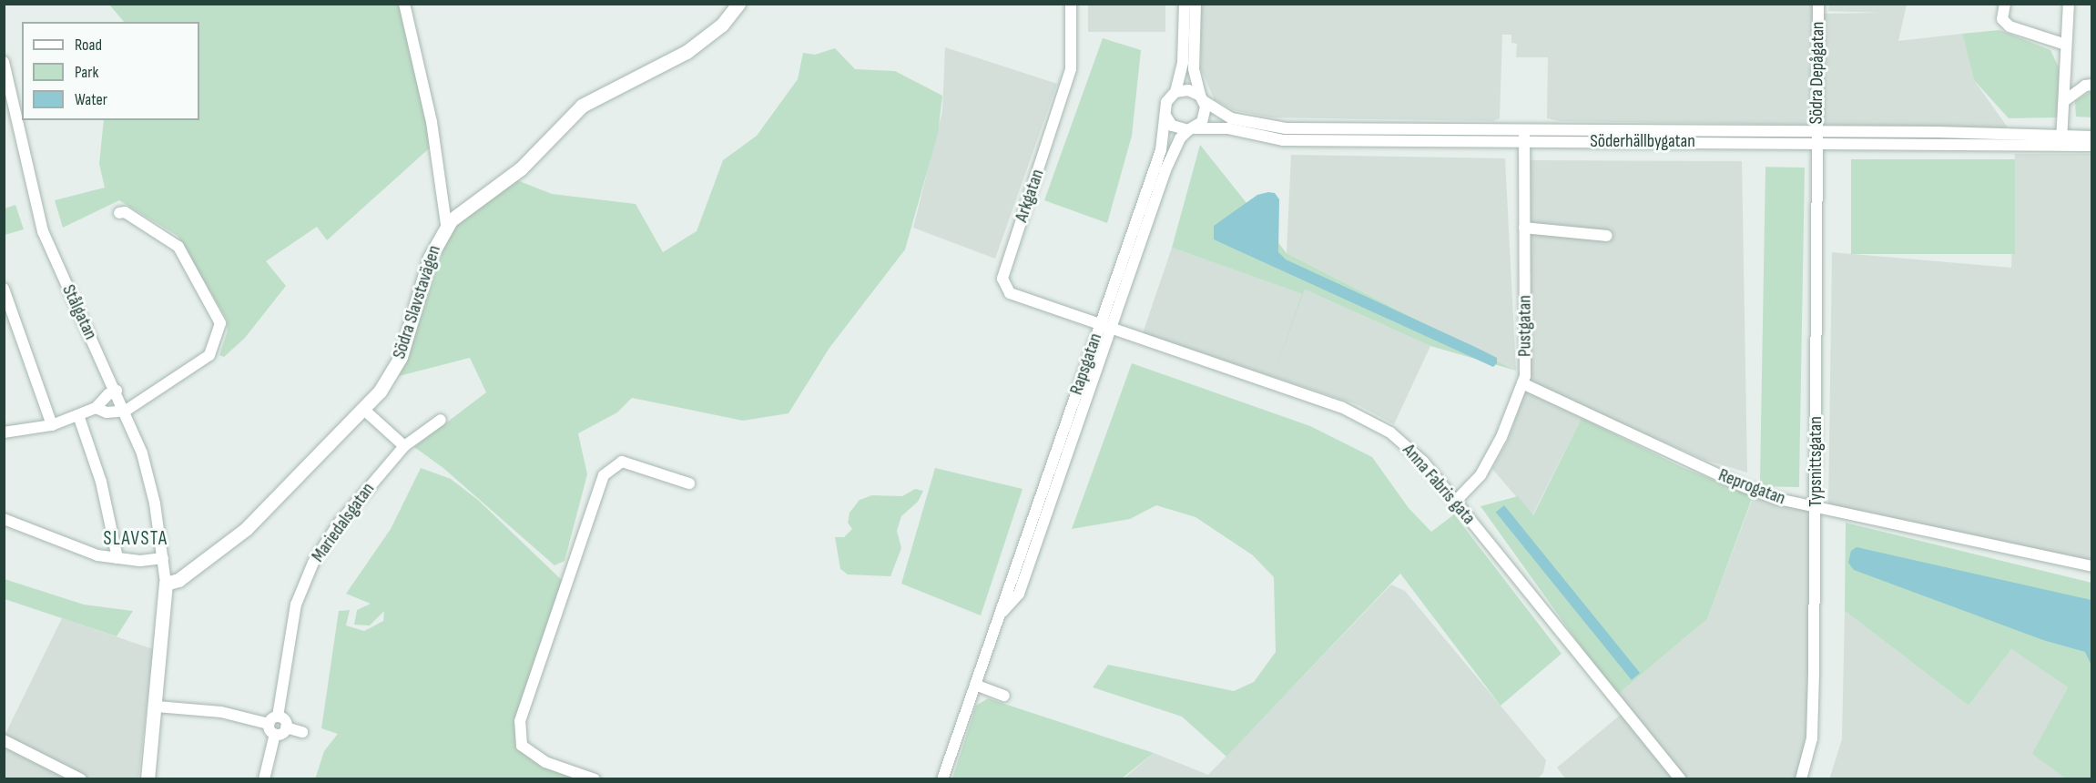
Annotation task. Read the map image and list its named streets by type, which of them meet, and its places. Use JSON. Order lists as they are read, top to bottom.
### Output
{
  "streets": {
    "street": [
      "Södra Depågatan",
      "Söderhällbygatan",
      "Arkgatan",
      "Södra Slavstavägen",
      "Stålgatan",
      "Pustgatan",
      "Rapsgatan",
      "Typsnittsgatan",
      "Anna Fabris gata",
      "Reprogatan",
      "Mariedalsgatan"
    ]
  },
  "crossings": [
    ["Södra Depågatan", "Söderhällbygatan"],
    ["Södra Depågatan", "Typsnittsgatan"],
    ["Söderhällbygatan", "Pustgatan"],
    ["Söderhällbygatan", "Rapsgatan"],
    ["Söderhällbygatan", "Typsnittsgatan"],
    ["Arkgatan", "Rapsgatan"],
    ["Arkgatan", "Anna Fabris gata"],
    ["Södra Slavstavägen", "Stålgatan"],
    ["Pustgatan", "Anna Fabris gata"],
    ["Pustgatan", "Reprogatan"],
    ["Rapsgatan", "Anna Fabris gata"],
    ["Typsnittsgatan", "Reprogatan"]
  ],
  "districts": ["SLAVSTA"],
  "legend": ["Road", "Park", "Water"]
}
